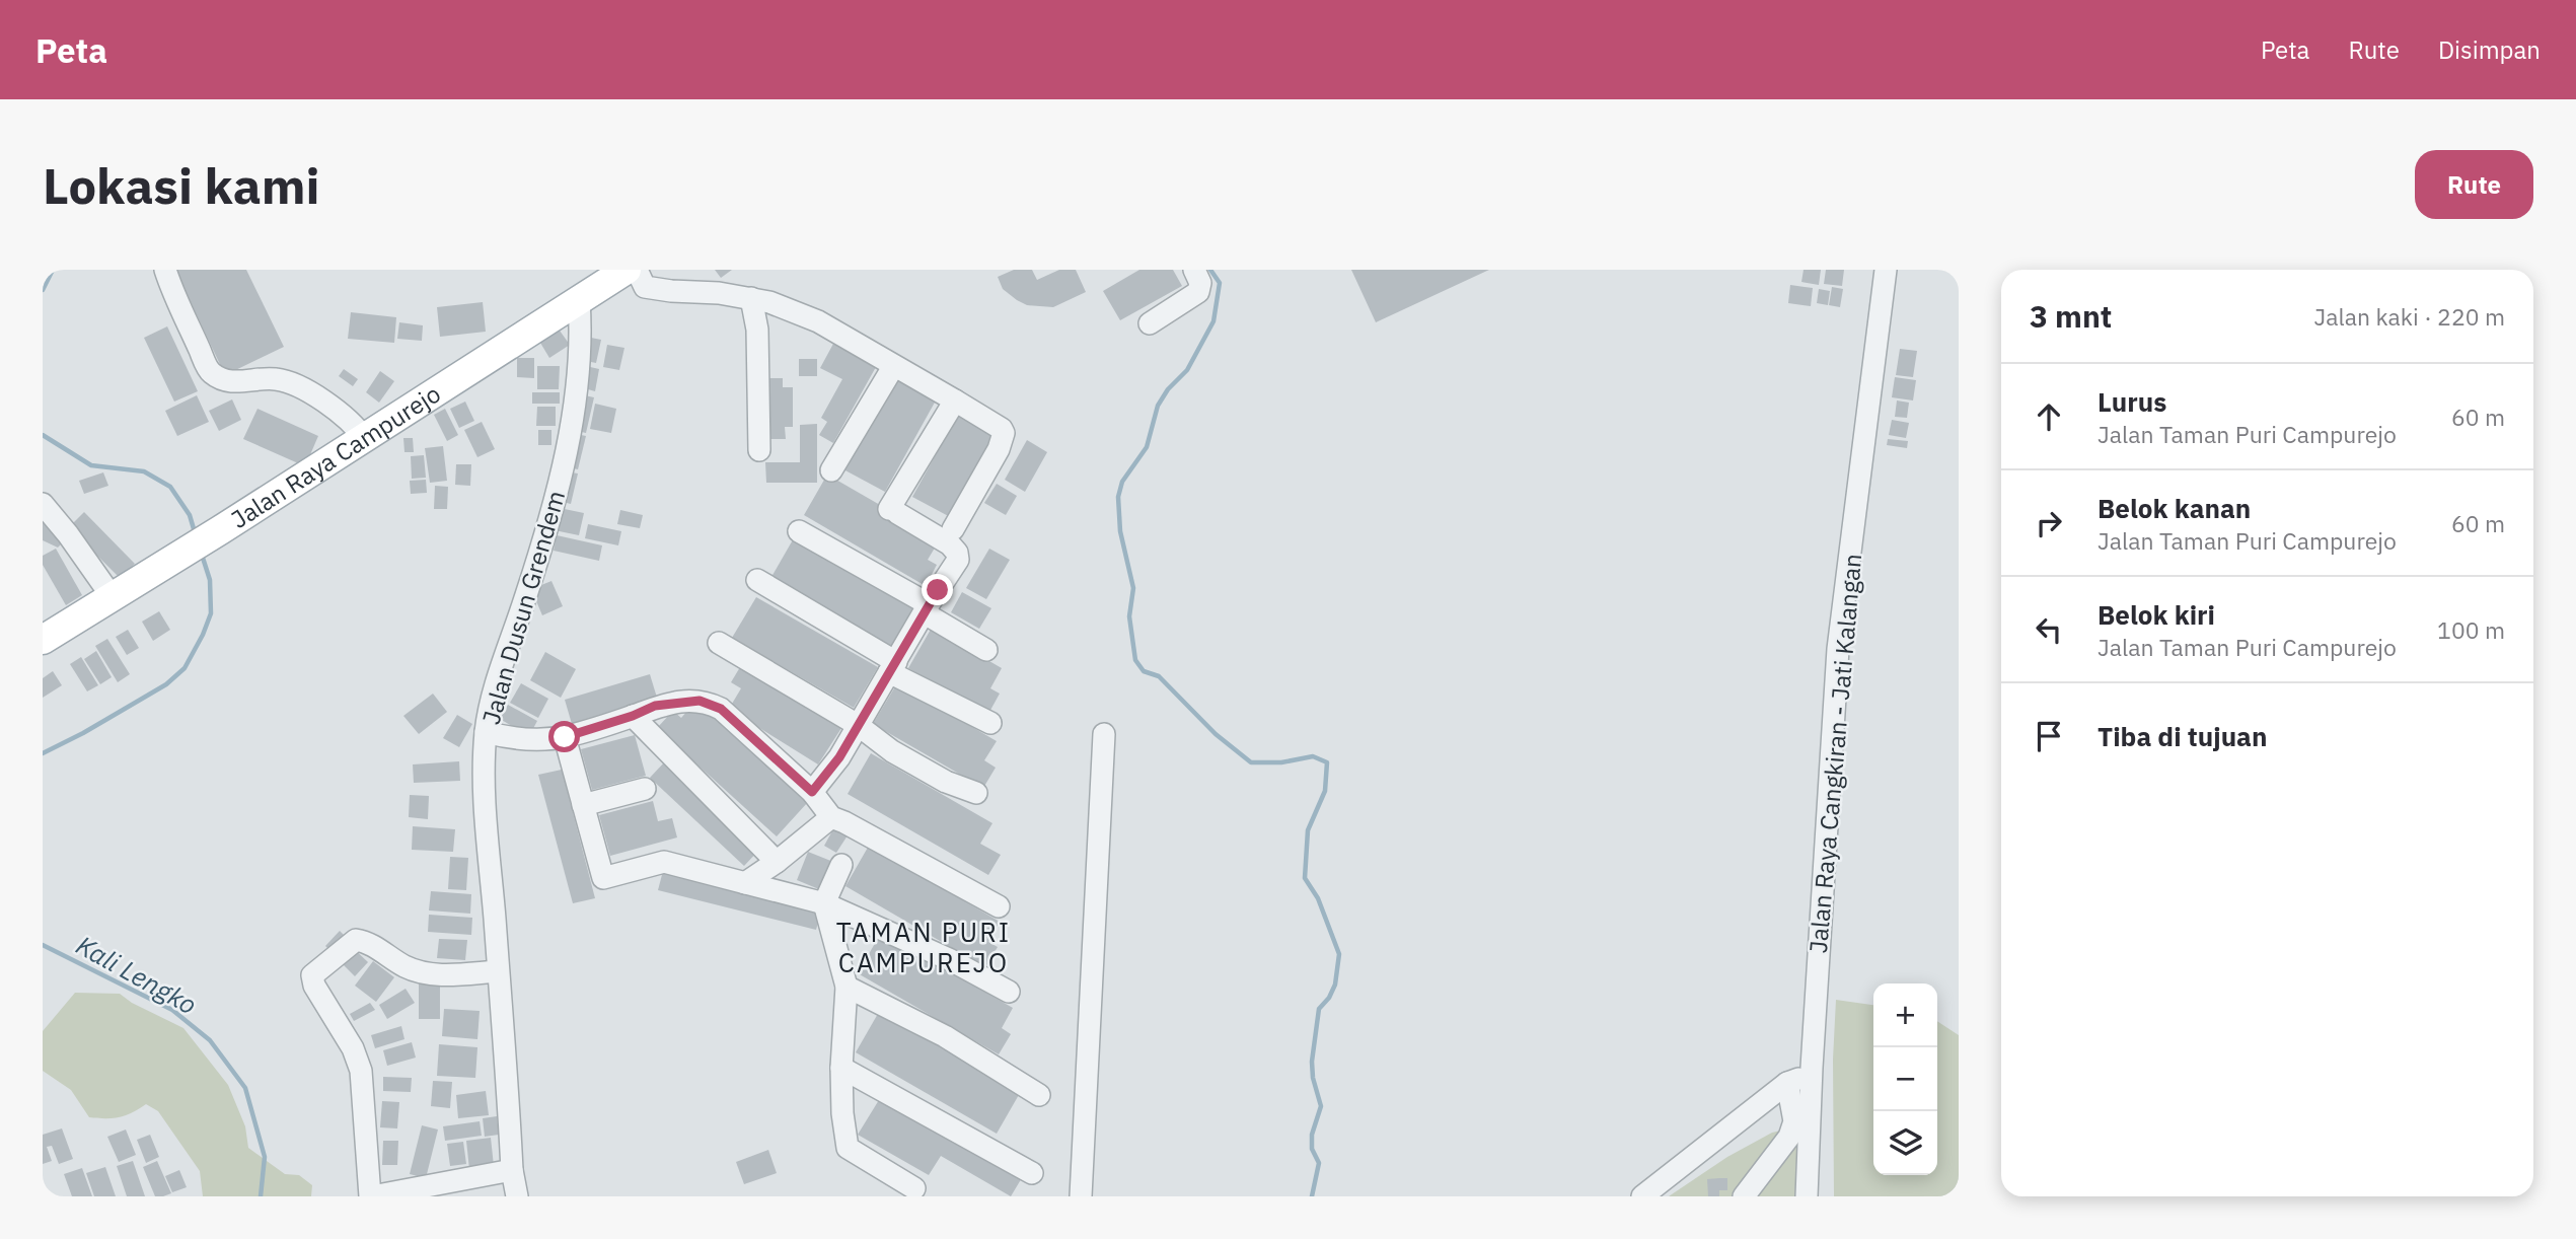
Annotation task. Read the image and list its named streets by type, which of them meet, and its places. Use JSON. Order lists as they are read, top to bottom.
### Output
{
  "streets": {
    "main road": ["Jalan Raya Campurejo"],
    "street": ["Jalan Dusun Grendem", "Jalan Raya Cangkiran - Jati Kalangan"]
  },
  "crossings": [
    ["Jalan Raya Campurejo", "Jalan Dusun Grendem"]
  ],
  "districts": ["TAMAN PURI CAMPUREJO"],
  "water": ["Kali Lengko"],
  "page": {
    "header": "Peta",
    "nav": ["Peta", "Rute", "Disimpan"],
    "buttons": "Rute",
    "title": "Lokasi kami",
    "heading": ["3 mnt", "Jalan kaki · 220 m"],
    "list": [
      ["Lurus", "Jalan Taman Puri Campurejo", "60 m"],
      ["Belok kanan", "Jalan Taman Puri Campurejo", "60 m"],
      ["Belok kiri", "Jalan Taman Puri Campurejo", "100 m"],
      "Tiba di tujuan"
    ],
    "map_buttons": ["+", "−"]
  }
}
